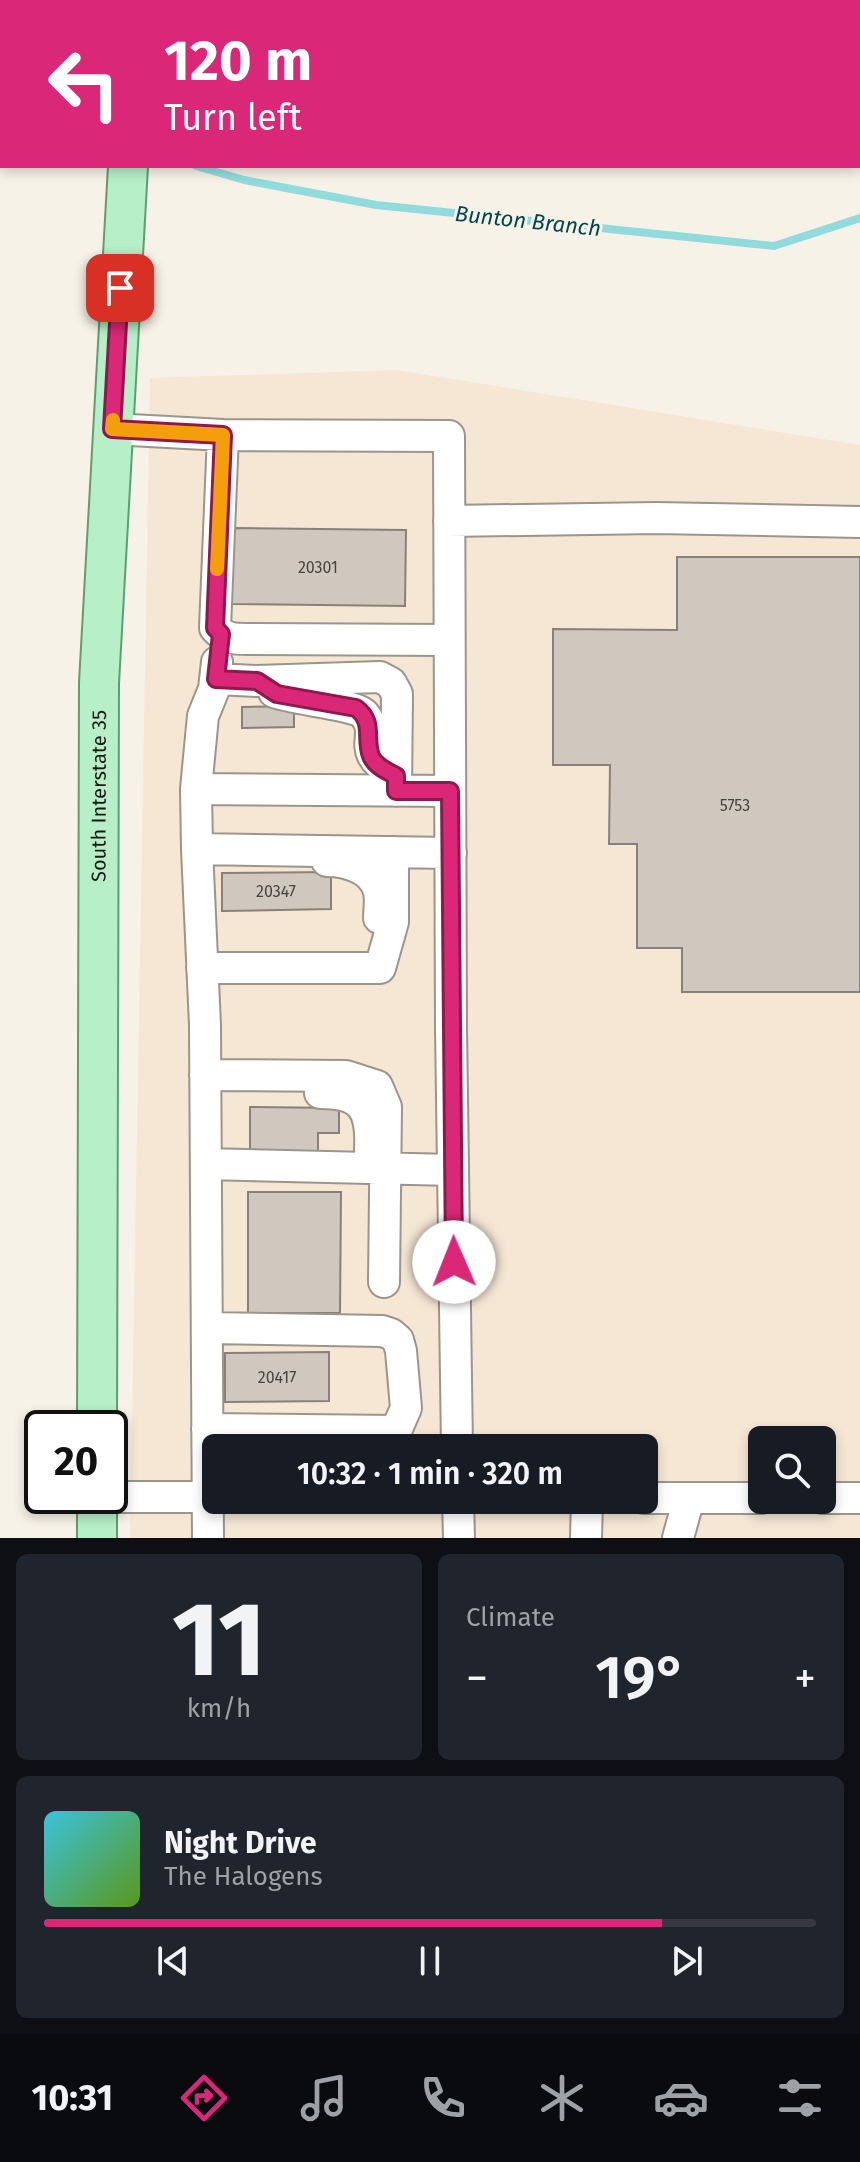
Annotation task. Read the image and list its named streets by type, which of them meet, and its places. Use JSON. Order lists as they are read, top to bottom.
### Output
{
  "streets": {
    "main road": ["South Interstate 35"]
  },
  "water": ["Bunton Branch"],
  "house_numbers": [
    "20301",
    "5753",
    "20347",
    "20417"
  ],
  "page": {
    "turn": ["120 m", "Turn left"],
    "limit": "20",
    "trip": "10:32 · 1 min · 320 m",
    "tile": [
      ["11", "km/h"],
      "Climate"
    ],
    "heat": ["−", "19°", "+"],
    "song": ["Night Drive", "The Halogens"],
    "tabs": "10:31"
  }
}
